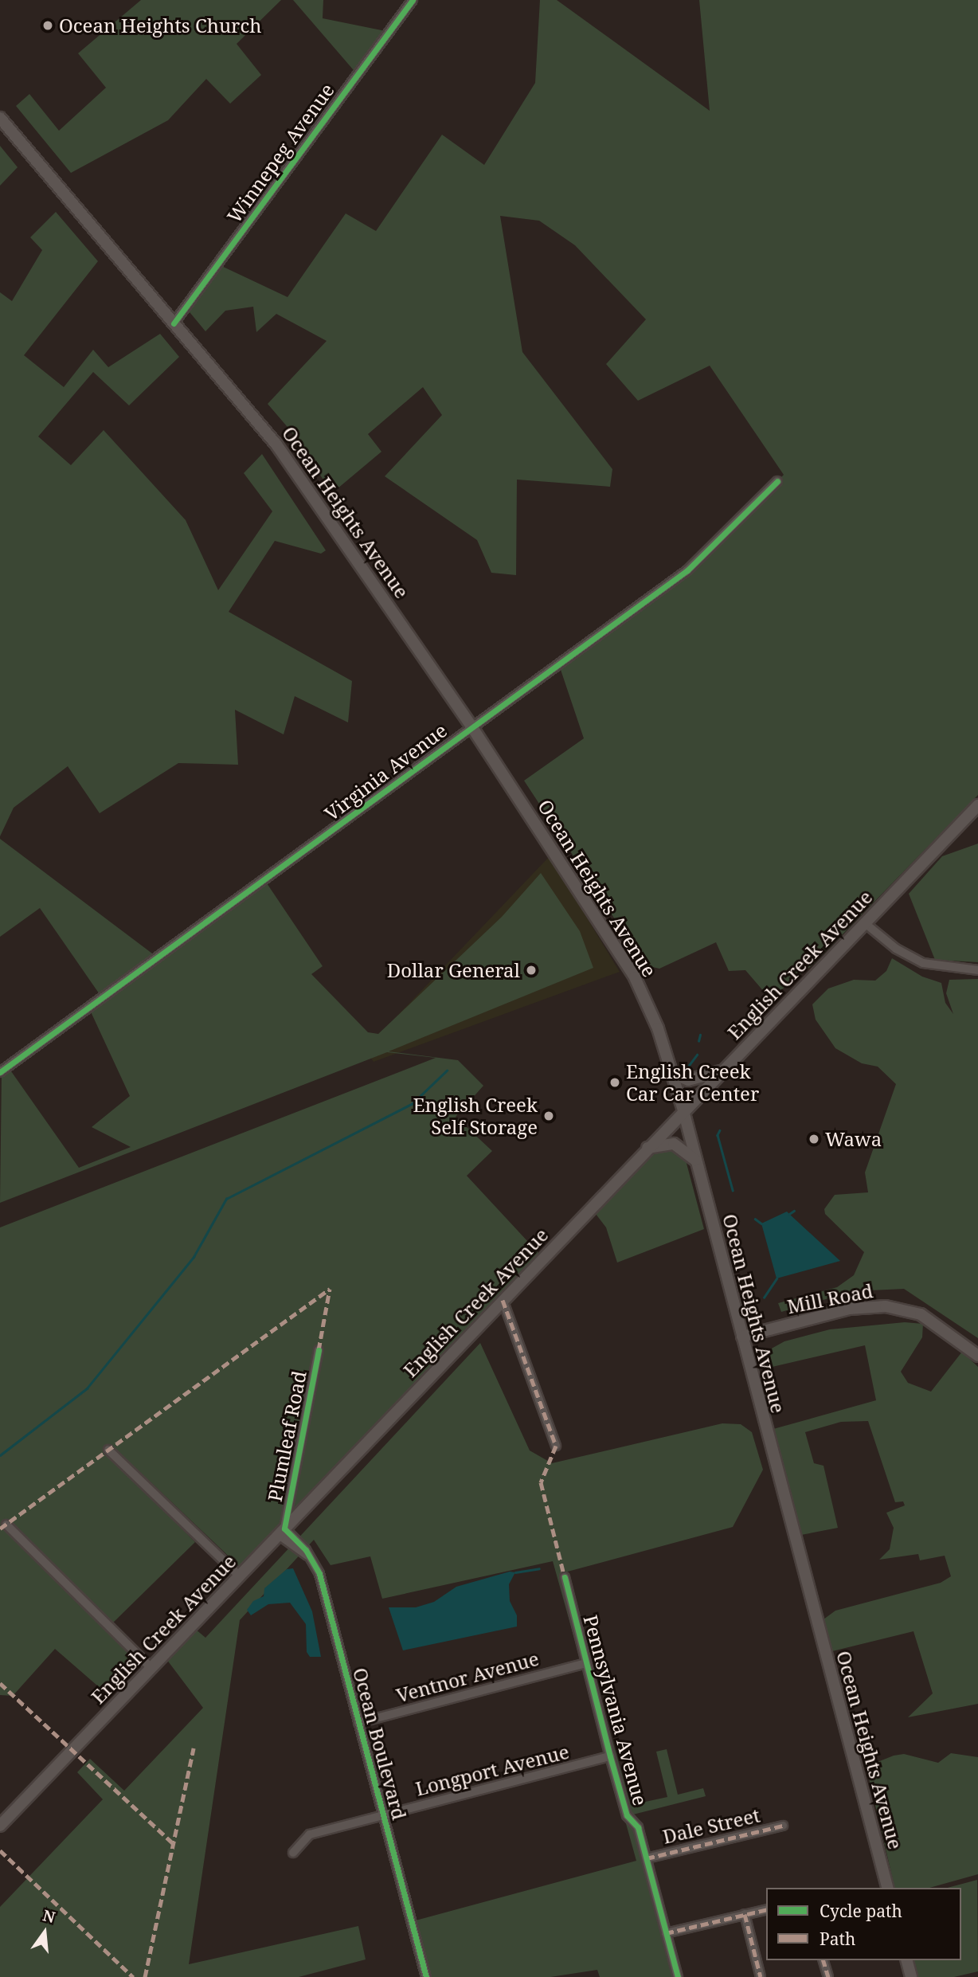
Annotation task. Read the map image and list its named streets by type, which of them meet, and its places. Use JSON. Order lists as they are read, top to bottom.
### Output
{
  "streets": {
    "main road": ["Ocean Heights Avenue", "English Creek Avenue", "Mill Road"],
    "street": [
      "Winnepeg Avenue",
      "Virginia Avenue",
      "Plumleaf Road",
      "Ventnor Avenue",
      "Pennsylvania Avenue",
      "Ocean Boulevard",
      "Longport Avenue",
      "Dale Street"
    ]
  },
  "crossings": [
    ["Winnepeg Avenue", "Ocean Heights Avenue"],
    ["Ocean Heights Avenue", "Virginia Avenue"],
    ["Ocean Heights Avenue", "English Creek Avenue"],
    ["Ocean Heights Avenue", "Mill Road"],
    ["English Creek Avenue", "Plumleaf Road"],
    ["English Creek Avenue", "Ocean Boulevard"],
    ["Plumleaf Road", "Ocean Boulevard"],
    ["Ventnor Avenue", "Pennsylvania Avenue"],
    ["Ventnor Avenue", "Ocean Boulevard"],
    ["Pennsylvania Avenue", "Longport Avenue"],
    ["Pennsylvania Avenue", "Dale Street"],
    ["Ocean Boulevard", "Longport Avenue"]
  ],
  "places": [
    "Ocean Heights Church",
    "Dollar General",
    "English Creek Car Car Center",
    "English Creek Self Storage",
    "Wawa"
  ],
  "legend": ["Cycle path", "Path"],
  "north": "top"
}
